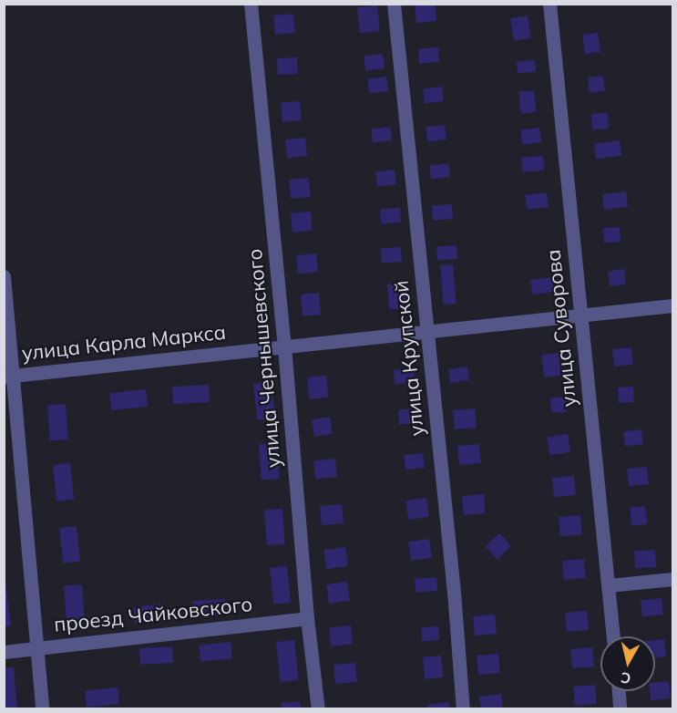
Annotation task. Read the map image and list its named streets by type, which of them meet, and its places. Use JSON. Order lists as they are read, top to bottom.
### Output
{
  "streets": {
    "street": [
      "улица Суворова",
      "улица Карла Маркса",
      "улица Чернышевского",
      "улица Крупской",
      "проезд Чайковского"
    ]
  },
  "crossings": [
    ["улица Суворова", "улица Карла Маркса"],
    ["улица Карла Маркса", "улица Чернышевского"],
    ["улица Карла Маркса", "улица Крупской"],
    ["улица Чернышевского", "проезд Чайковского"]
  ],
  "north": "bottom"
}
